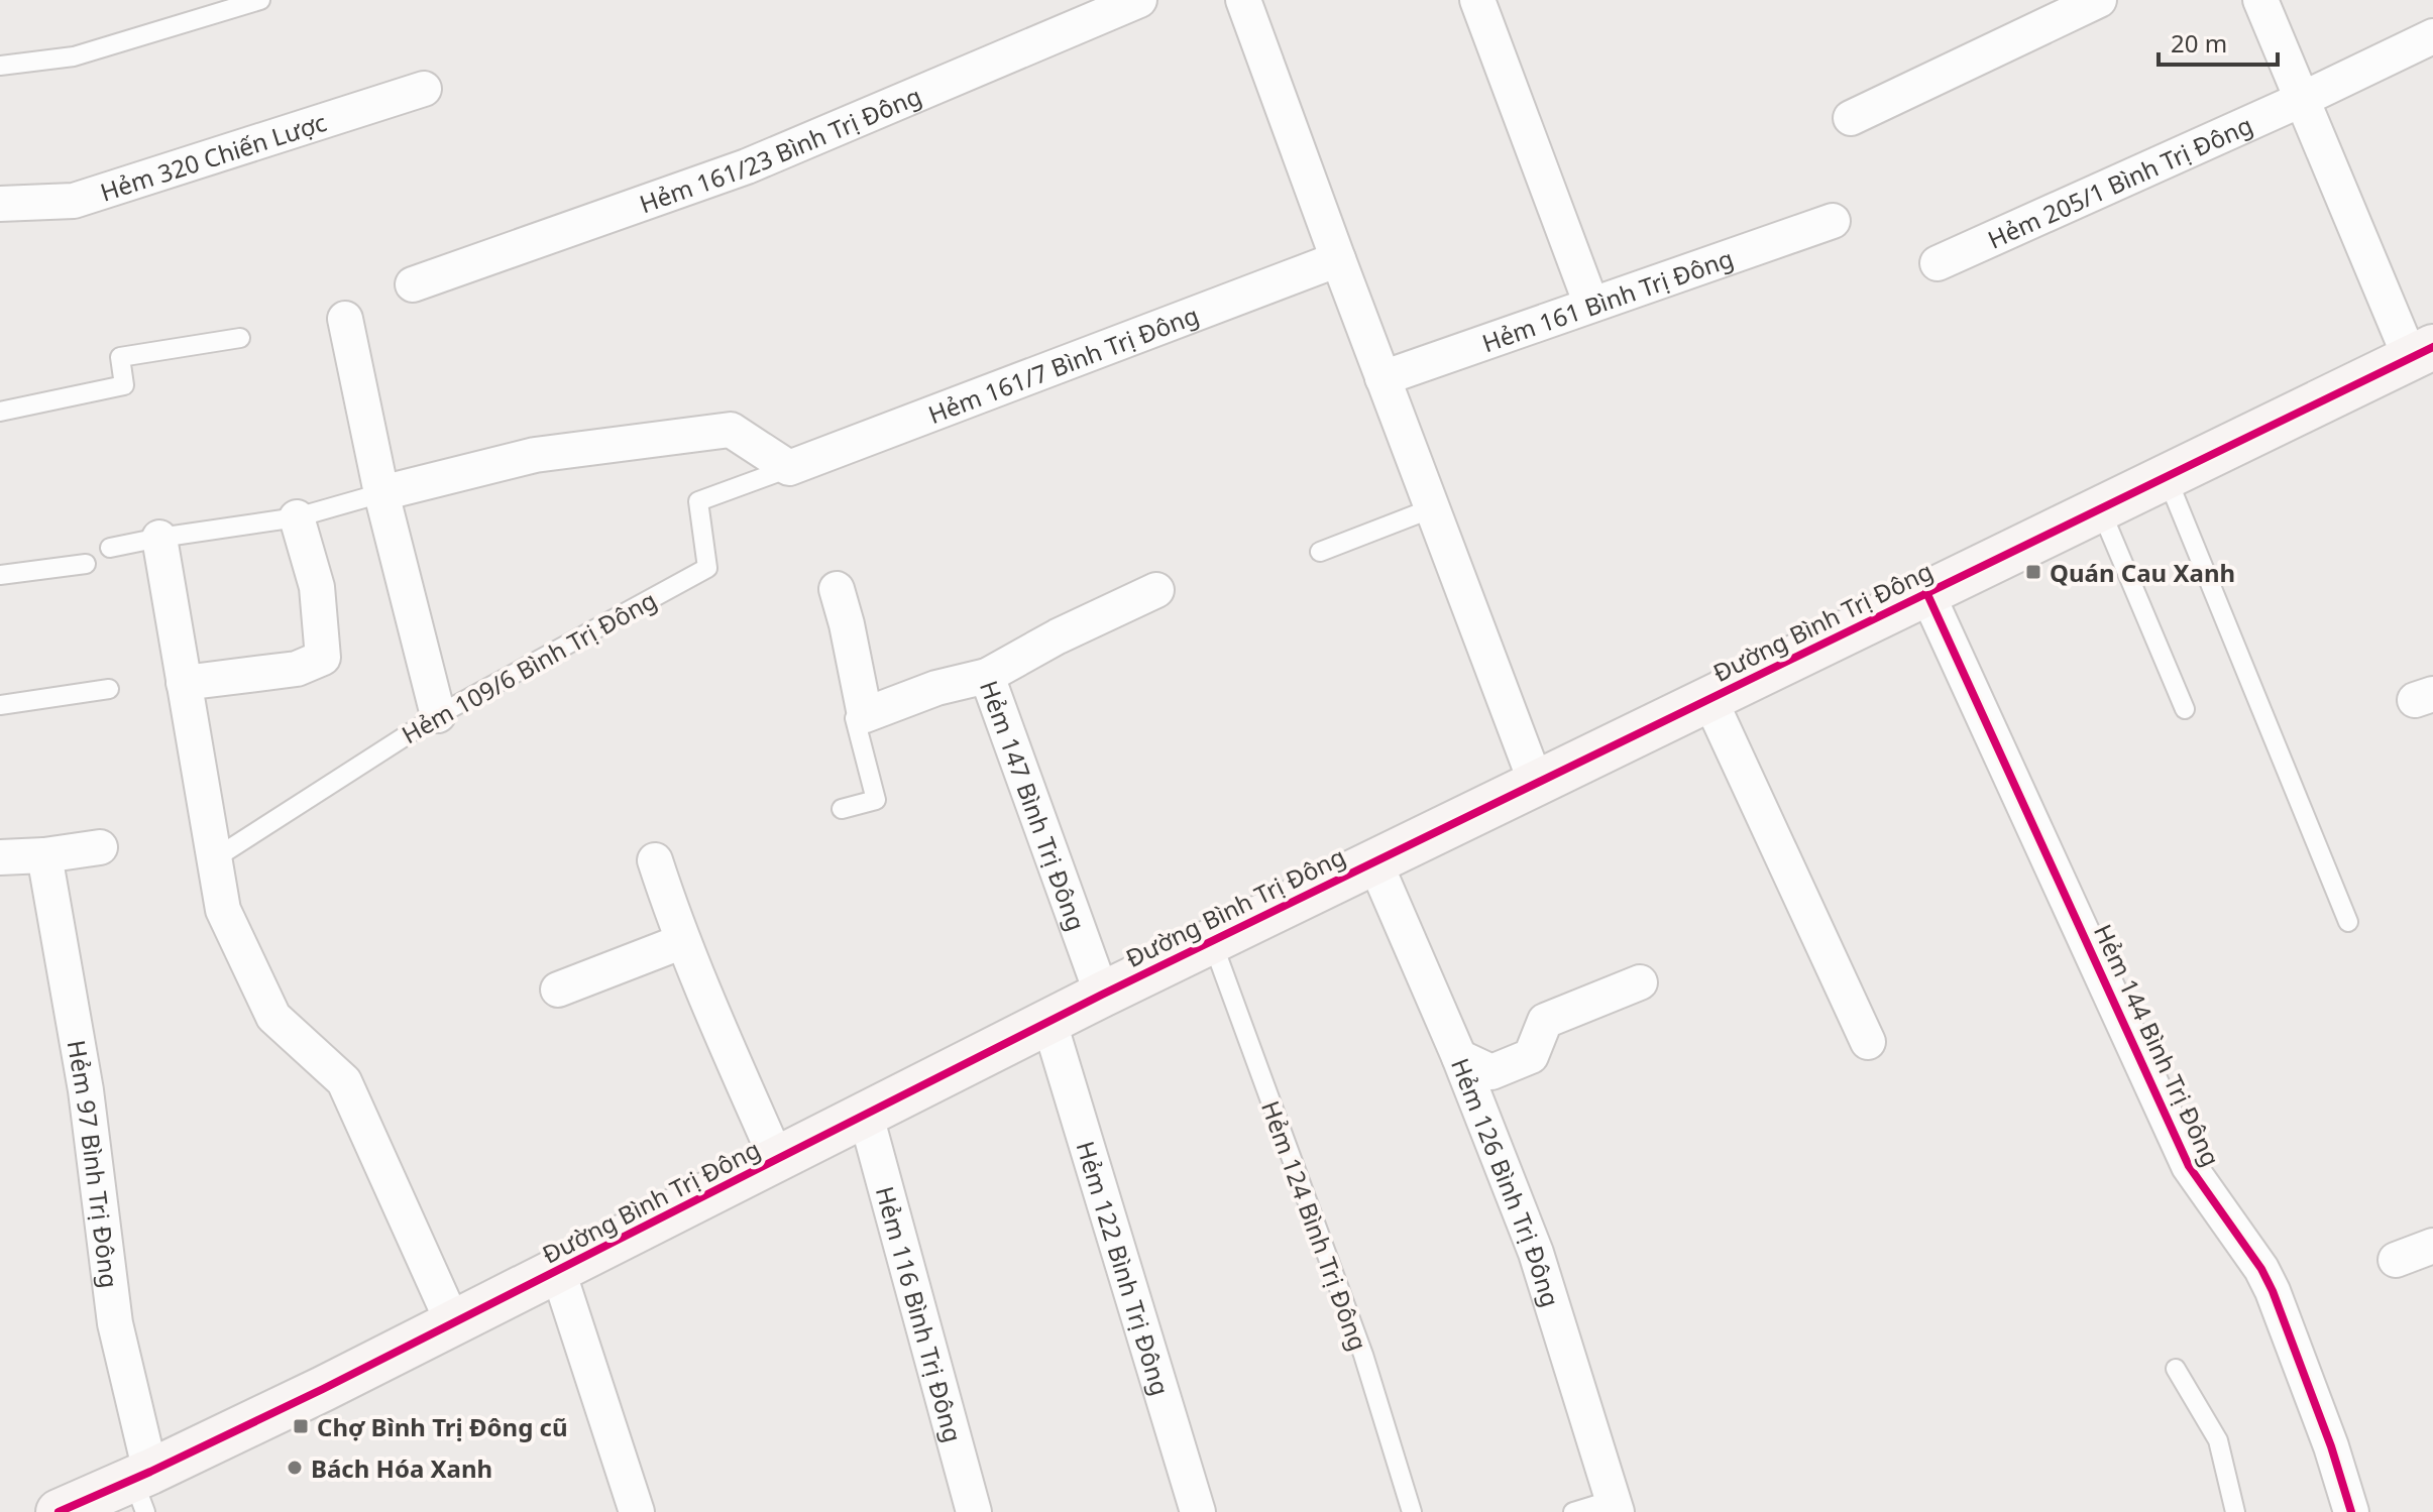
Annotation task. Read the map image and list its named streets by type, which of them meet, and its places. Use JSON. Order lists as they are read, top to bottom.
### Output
{
  "streets": {
    "street": [
      "Hẻm 161/23 Bình Trị Đông",
      "Hẻm 320 Chiến Lược",
      "Hẻm 205/1 Bình Trị Đông",
      "Hẻm 161 Bình Trị Đông",
      "Hẻm 161/7 Bình Trị Đông",
      "Đường Bình Trị Đông",
      "Hẻm 147 Bình Trị Đông",
      "Hẻm 144 Bình Trị Đông",
      "Hẻm 97 Bình Trị Đông",
      "Hẻm 126 Bình Trị Đông",
      "Hẻm 122 Bình Trị Đông",
      "Hẻm 116 Bình Trị Đông"
    ],
    "lane": ["Hẻm 109/6 Bình Trị Đông", "Hẻm 124 Bình Trị Đông"]
  },
  "crossings": [
    ["Hẻm 161/7 Bình Trị Đông", "Hẻm 109/6 Bình Trị Đông"],
    ["Đường Bình Trị Đông", "Hẻm 147 Bình Trị Đông"],
    ["Đường Bình Trị Đông", "Hẻm 144 Bình Trị Đông"],
    ["Đường Bình Trị Đông", "Hẻm 97 Bình Trị Đông"],
    ["Đường Bình Trị Đông", "Hẻm 126 Bình Trị Đông"],
    ["Đường Bình Trị Đông", "Hẻm 124 Bình Trị Đông"],
    ["Đường Bình Trị Đông", "Hẻm 122 Bình Trị Đông"],
    ["Đường Bình Trị Đông", "Hẻm 116 Bình Trị Đông"]
  ],
  "places": {
    "transit": ["Quán Cau Xanh", "Chợ Bình Trị Đông cũ"],
    "other": ["Bách Hóa Xanh"]
  },
  "scale_bar": "20 m"
}
